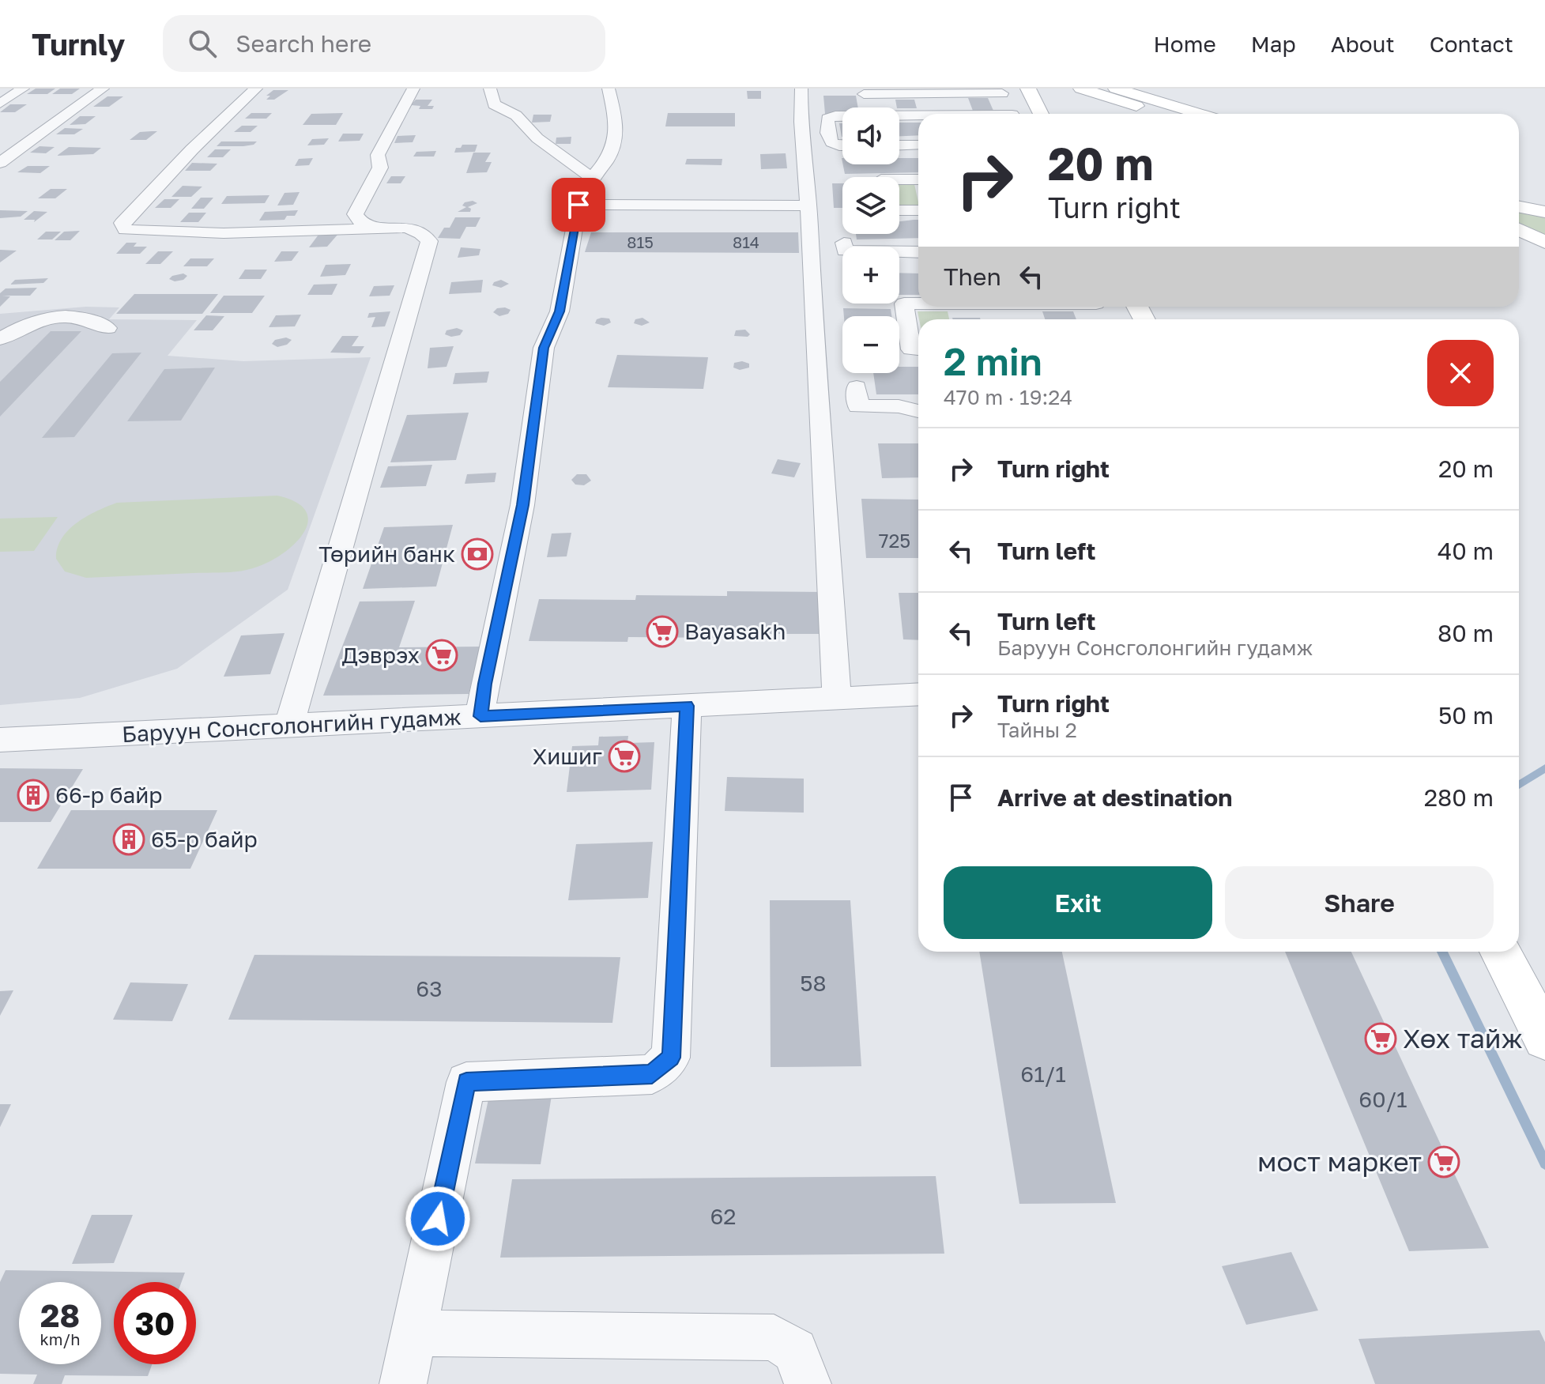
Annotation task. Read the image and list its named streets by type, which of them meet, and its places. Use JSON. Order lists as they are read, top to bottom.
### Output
{
  "streets": {
    "street": ["Баруун Сонсголонгийн гудамж"]
  },
  "places": {
    "bank": ["Төрийн банк"],
    "supermarket": [
      "Bayasakh",
      "Дэврэх",
      "Хишиг",
      "Хөх тайж",
      "мост маркет"
    ],
    "building": ["66-р байр", "65-р байр"]
  },
  "house_numbers": [
    "815",
    "814",
    "725",
    "58",
    "63",
    "61/1",
    "60/1",
    "62"
  ],
  "page": {
    "header": "Turnly",
    "search": "Search here",
    "nav": [
      "Home",
      "Map",
      "About",
      "Contact"
    ],
    "map_buttons": ["+", "−"],
    "turn": ["20 m", "Turn right"],
    "then": "Then",
    "heading": ["2 min", "470 m · 19:24"],
    "list": [
      {
        "name": "Turn right",
        "value": "20 m"
      },
      {
        "name": "Turn left",
        "value": "40 m"
      },
      {
        "name": "Turn left",
        "note": "Баруун Сонсголонгийн гудамж",
        "value": "80 m"
      },
      {
        "name": "Turn right",
        "note": "Тайны 2",
        "value": "50 m"
      },
      {
        "name": "Arrive at destination",
        "value": "280 m"
      }
    ],
    "buttons": ["Exit", "Share"],
    "speed": "28 km/h",
    "limit": "30"
  }
}
